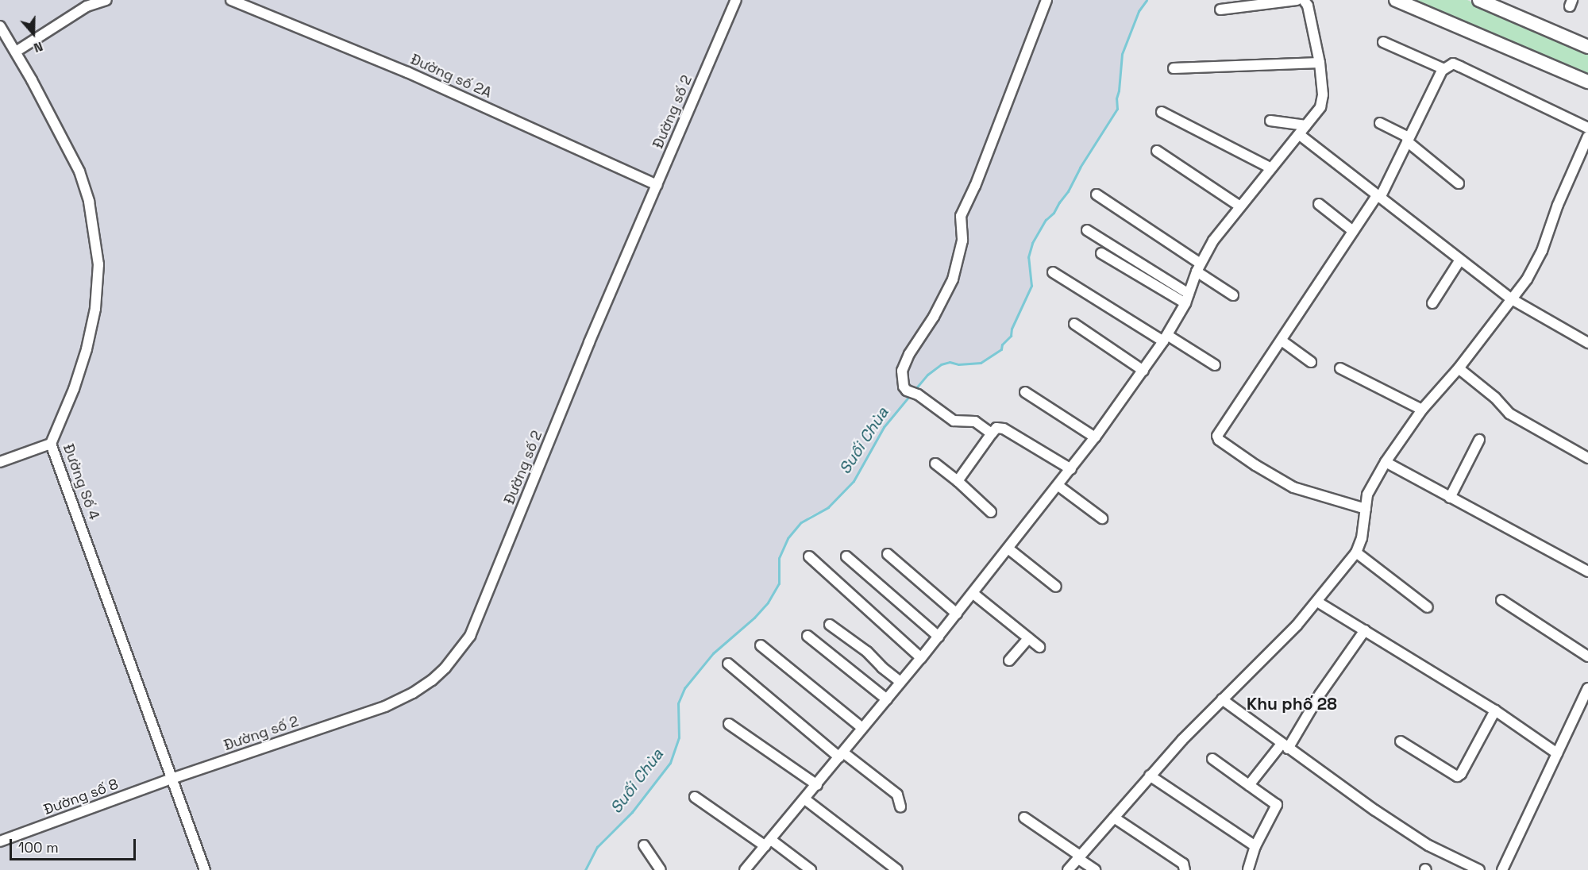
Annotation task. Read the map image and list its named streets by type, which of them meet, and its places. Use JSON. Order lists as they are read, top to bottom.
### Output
{
  "streets": {
    "street": [
      "Đường số 2A",
      "Đường số 2",
      "Đường Số 4",
      "Đường số 8"
    ]
  },
  "crossings": [
    ["Đường số 2A", "Đường số 2"],
    ["Đường số 2", "Đường Số 4"],
    ["Đường số 2", "Đường số 8"],
    ["Đường Số 4", "Đường số 8"]
  ],
  "districts": ["Khu phố 28"],
  "water": ["Suối Chùa"],
  "scale_bar": "100 m",
  "north": "bottom"
}
